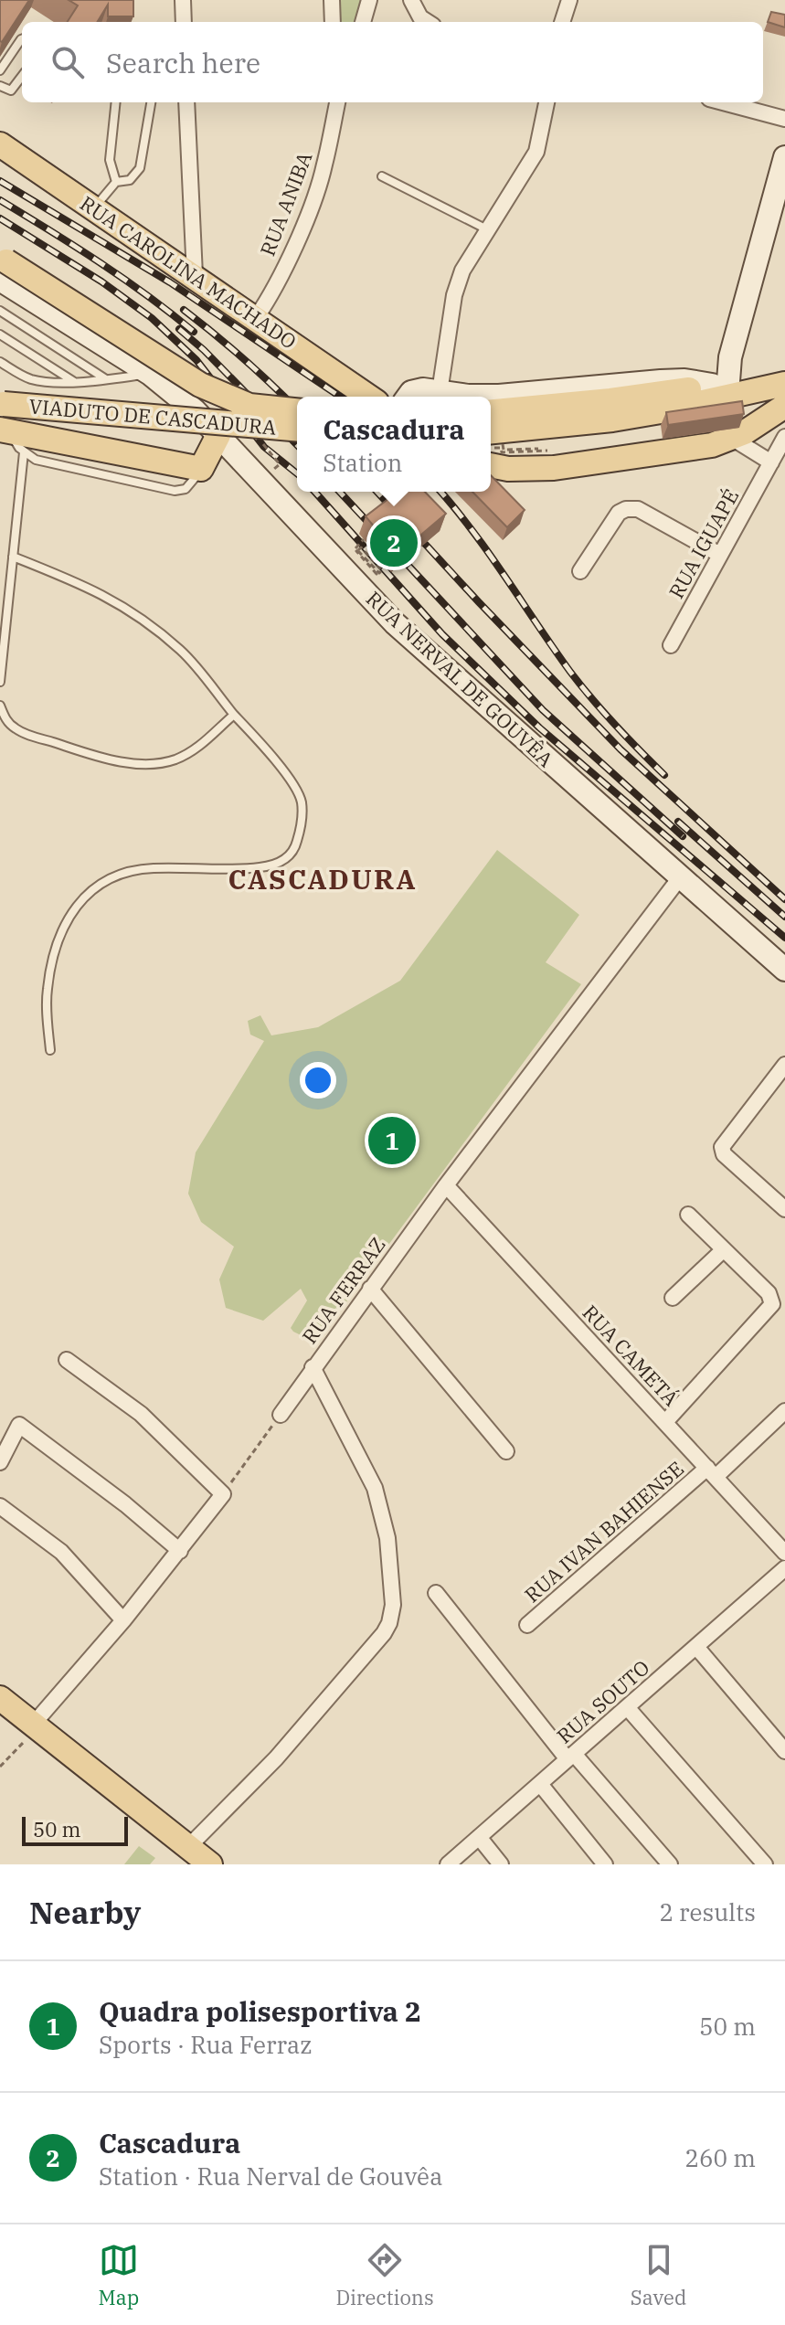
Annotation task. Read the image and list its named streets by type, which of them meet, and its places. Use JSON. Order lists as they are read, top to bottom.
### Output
{
  "streets": {
    "main road": ["RUA CAROLINA MACHADO", "VIADUTO DE CASCADURA", "RUA NERVAL DE GOUVÊA"],
    "street": [
      "RUA ANIBA",
      "RUA IGUAPÉ",
      "RUA FERRAZ",
      "RUA CAMETÁ",
      "RUA IVAN BAHIENSE",
      "RUA SOUTO"
    ]
  },
  "crossings": [
    ["RUA ANIBA", "RUA CAROLINA MACHADO"],
    ["VIADUTO DE CASCADURA", "RUA NERVAL DE GOUVÊA"],
    ["RUA NERVAL DE GOUVÊA", "RUA FERRAZ"],
    ["RUA FERRAZ", "RUA CAMETÁ"],
    ["RUA CAMETÁ", "RUA IVAN BAHIENSE"]
  ],
  "districts": ["CASCADURA"],
  "scale_bar": "50 m",
  "page": {
    "search": "Search here",
    "popup": ["Cascadura", "Station"],
    "pins": ["2", "1"],
    "scale": "50 m",
    "heading": ["Nearby", "2 results"],
    "list": [
      {
        "mark": "1",
        "name": "Quadra polisesportiva 2",
        "note": "Sports · Rua Ferraz",
        "value": "50 m"
      },
      {
        "mark": "2",
        "name": "Cascadura",
        "note": "Station · Rua Nerval de Gouvêa",
        "value": "260 m"
      }
    ],
    "nav": ["Map", "Directions", "Saved"]
  }
}
